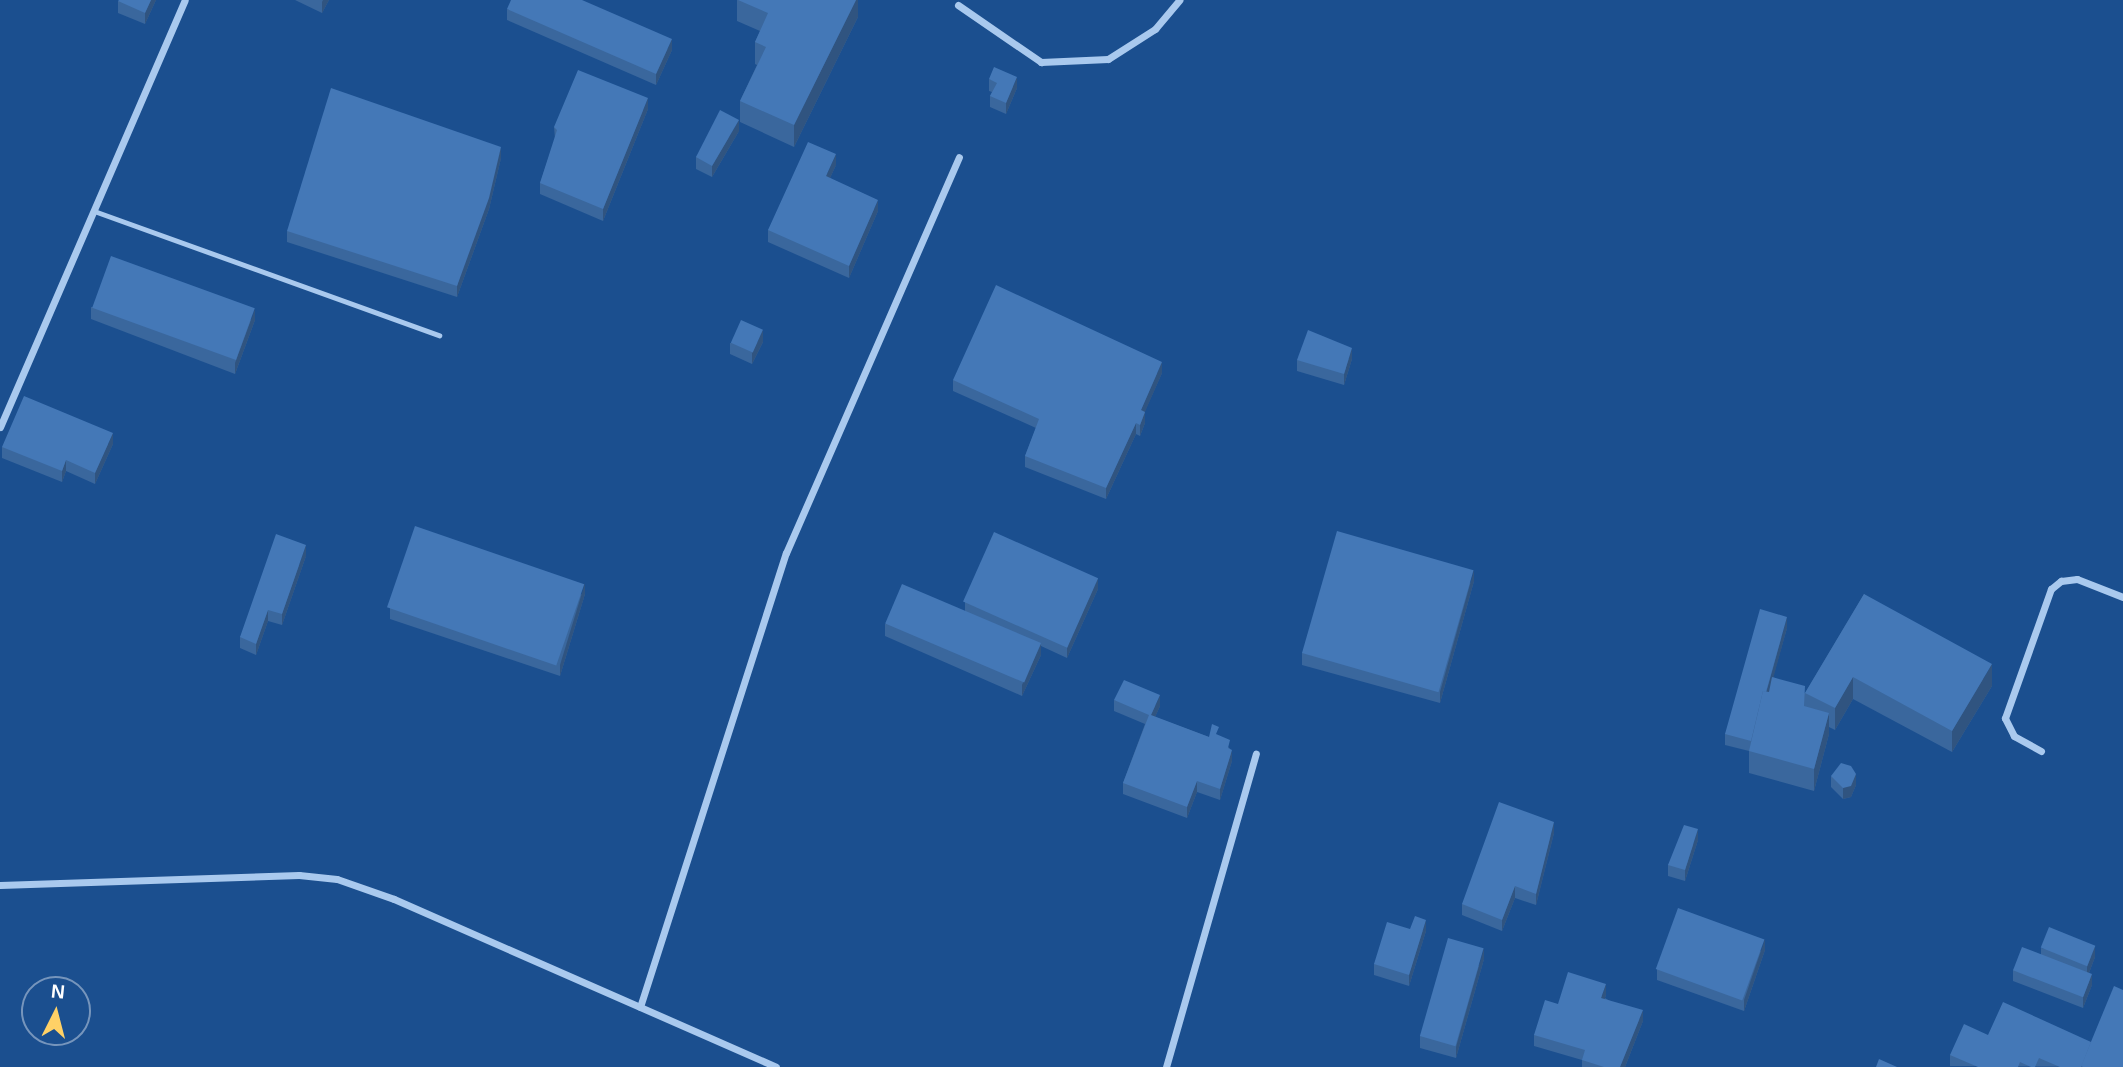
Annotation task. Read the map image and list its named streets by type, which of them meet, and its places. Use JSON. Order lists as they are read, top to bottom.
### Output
{
  "north": "top"
}
